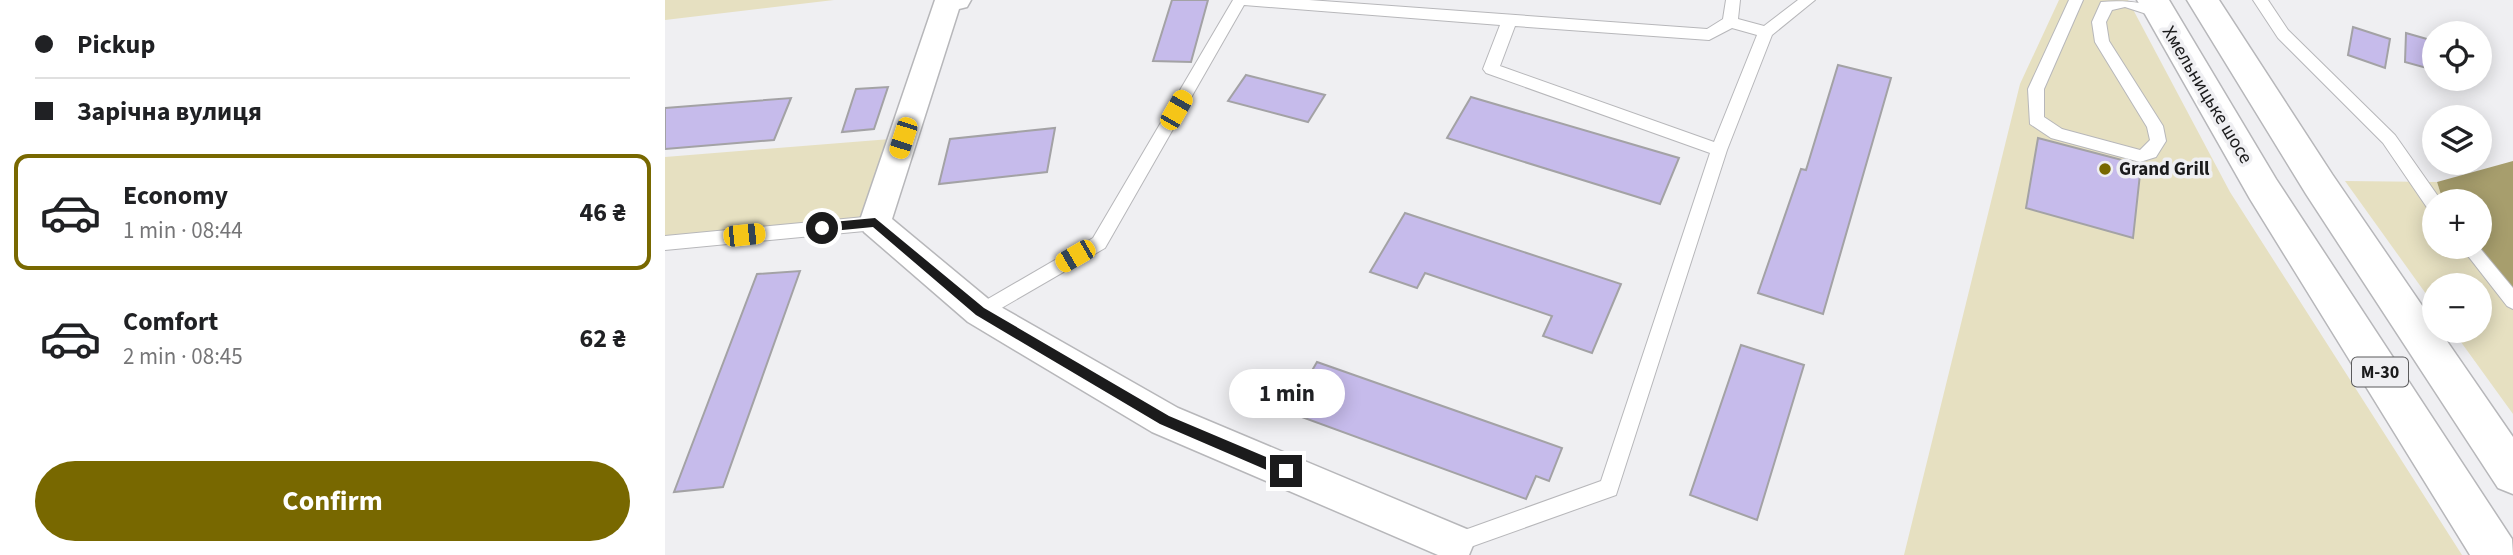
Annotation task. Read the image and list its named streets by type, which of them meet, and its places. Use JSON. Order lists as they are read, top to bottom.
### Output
{
  "streets": {
    "highway": ["Хмельницьке шосе", "М-30"]
  },
  "places": ["Grand Grill"],
  "page": {
    "banner": ["Pickup", "Зарічна вулиця"],
    "map_buttons": ["+", "−"],
    "list": [
      {
        "name": "Economy",
        "note": "1 min · 08:44",
        "value": "46 ₴"
      },
      {
        "name": "Comfort",
        "note": "2 min · 08:45",
        "value": "62 ₴"
      }
    ],
    "bubble": "1 min",
    "buttons": "Confirm"
  }
}
